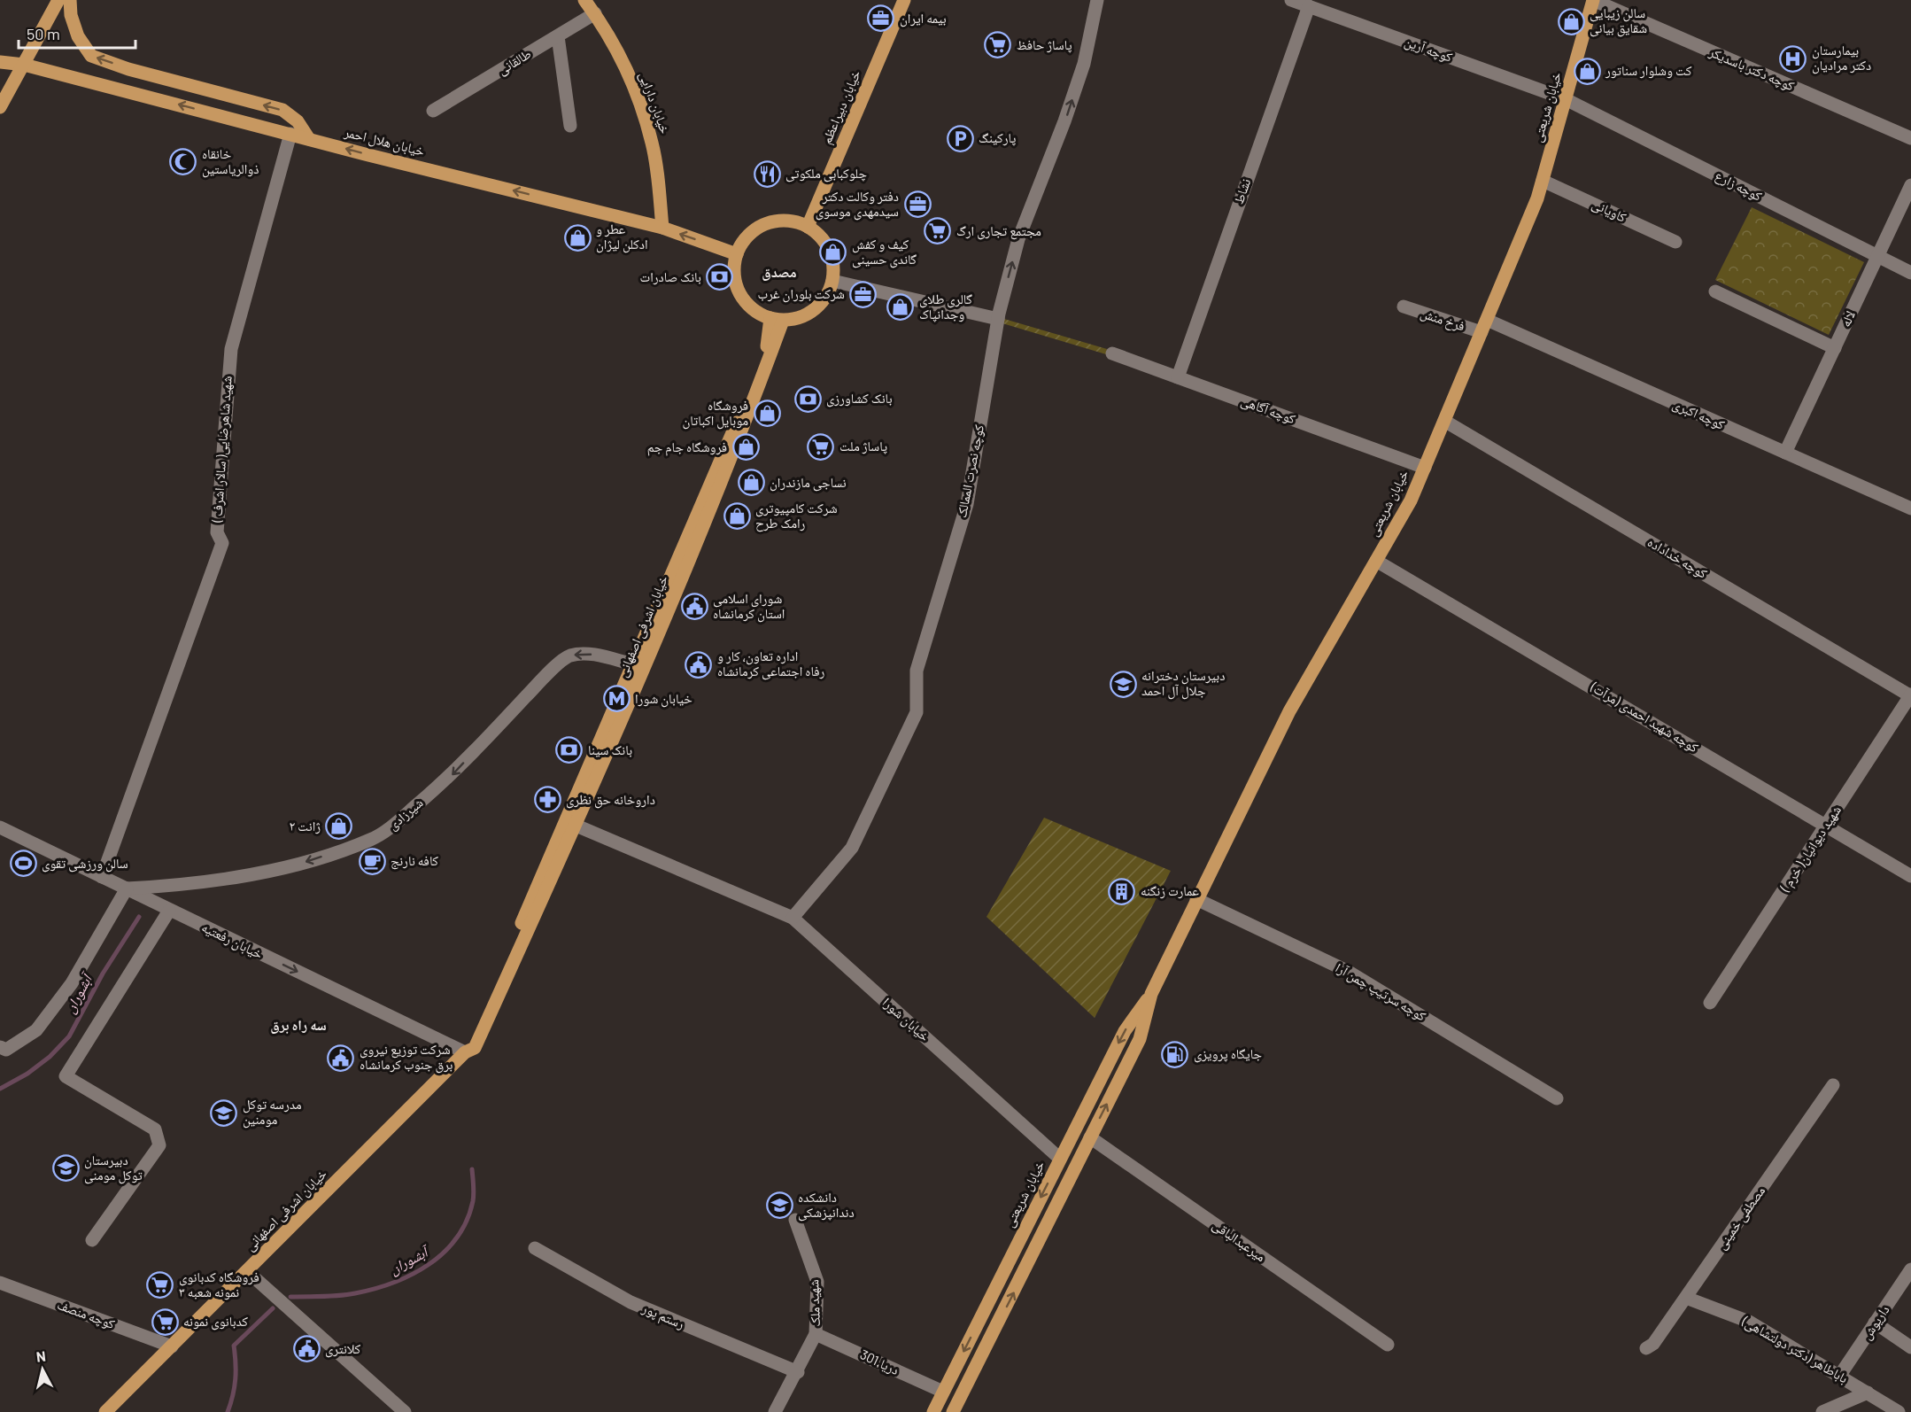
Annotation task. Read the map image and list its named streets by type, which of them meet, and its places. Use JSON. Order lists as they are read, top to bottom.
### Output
{
  "streets": {
    "main road": [
      "خیابان دارایی",
      "خیابان دبیراعظم",
      "خیابان شریعتی",
      "خیابان هلال احمر",
      "خیابان اشرفی اصفهانی"
    ],
    "street": [
      "کوچه آرین",
      "طالقانی",
      "کوچه دکتر باسدیکر",
      "کوچه زارع",
      "نشاط",
      "کاویانی",
      "لاله",
      "فرخ منش",
      "کوچه آگاهی",
      "کوچه اکبری",
      "شهید شاهرضایی( سالار اشرف )",
      "کوچه نصرت الممالک",
      "کوچه خداداده",
      "کوچه شهید احمدی (مرآت)",
      "شیرزادی",
      "شهید دیوانیان( خرم )",
      "خیابان رفعتیه",
      "کوچه سرتیپ چمن آرا",
      "خیابان شورا",
      "مصطفی خمینی",
      "میرعبدالباقی",
      "شهید ملک",
      "کوچه منصف",
      "رستم پور",
      "داریوش",
      "باباطاهر (دکتر دولتشاهی)",
      "301.دریا"
    ]
  },
  "crossings": [
    ["کوچه آرین", "خیابان شریعتی"],
    ["کوچه آرین", "کوچه زارع"],
    ["کوچه آرین", "نشاط"],
    ["طالقانی", "خیابان دارایی"],
    ["کوچه دکتر باسدیکر", "خیابان شریعتی"],
    ["خیابان دارایی", "خیابان هلال احمر"],
    ["خیابان دبیراعظم", "خیابان هلال احمر"],
    ["خیابان دبیراعظم", "خیابان اشرفی اصفهانی"],
    ["خیابان شریعتی", "کوچه زارع"],
    ["خیابان شریعتی", "کاویانی"],
    ["خیابان شریعتی", "فرخ منش"],
    ["خیابان شریعتی", "کوچه آگاهی"],
    ["خیابان شریعتی", "کوچه اکبری"],
    ["خیابان شریعتی", "کوچه خداداده"],
    ["خیابان شریعتی", "کوچه شهید احمدی (مرآت)"],
    ["خیابان شریعتی", "کوچه سرتیپ چمن آرا"],
    ["خیابان شریعتی", "خیابان شورا"],
    ["خیابان شریعتی", "میرعبدالباقی"],
    ["خیابان شریعتی", "301.دریا"],
    ["خیابان هلال احمر", "شهید شاهرضایی( سالار اشرف )"],
    ["خیابان هلال احمر", "خیابان اشرفی اصفهانی"],
    ["کوچه زارع", "لاله"],
    ["نشاط", "کوچه آگاهی"],
    ["لاله", "کوچه اکبری"],
    ["فرخ منش", "کوچه اکبری"],
    ["شهید شاهرضایی( سالار اشرف )", "خیابان رفعتیه"],
    ["کوچه نصرت الممالک", "خیابان شورا"],
    ["کوچه خداداده", "شهید دیوانیان( خرم )"],
    ["خیابان اشرفی اصفهانی", "شیرزادی"],
    ["خیابان اشرفی اصفهانی", "خیابان رفعتیه"],
    ["خیابان اشرفی اصفهانی", "خیابان شورا"],
    ["خیابان اشرفی اصفهانی", "کوچه منصف"],
    ["کوچه شهید احمدی (مرآت)", "شهید دیوانیان( خرم )"],
    ["شیرزادی", "خیابان رفعتیه"],
    ["مصطفی خمینی", "باباطاهر (دکتر دولتشاهی)"],
    ["شهید ملک", "رستم پور"],
    ["شهید ملک", "301.دریا"],
    ["داریوش", "باباطاهر (دکتر دولتشاهی)"]
  ],
  "one_way": ["خیابان هلال احمر", "شیرزادی", "خیابان رفعتیه"],
  "districts": ["مصدق", "سه راه برق"],
  "water": ["آبشوران"],
  "places": {
    "office": ["بیمه ایران", "دفتر وکالت دکتر سیدمهدی موسوی", "شرکت بلوران غرب"],
    "shop": [
      "سالن زیبایی شقایق بیانی",
      "کت وشلوار سناتور",
      "عطر و ادکلن لیژان",
      "کیف و کفش گاندی حسینی",
      "گالری طلای وجدانپاک",
      "فروشگاه موبایل اکباتان",
      "فروشگاه جام جم",
      "نساجی مازندران",
      "شرکت کامپیوتری رامک طرح",
      "ژانت ۲"
    ],
    "supermarket": [
      "پاساژ حافظ",
      "مجتمع تجاری ارگ",
      "پاساژ ملت",
      "فروشگاه کدبانوی نمونه شعبه ۳",
      "کدبانوی نمونه"
    ],
    "hospital": ["بیمارستان دکتر مرادیان"],
    "parking": ["پارکینگ"],
    "mosque": ["خانقاه ذوالریاستین"],
    "restaurant": ["چلوکبابی ملکوتی"],
    "bank": ["بانک صادرات", "بانک کشاورزی", "بانک سینا"],
    "public building": [
      "شورای اسلامی استان کرمانشاه",
      "اداره تعاون، کار و رفاه اجتماعی کرمانشاه",
      "شرکت توزیع نیروی برق جنوب کرمانشاه",
      "کلانتری"
    ],
    "school or university": [
      "دبیرستان دخترانه جلال آل احمد",
      "مدرسه توکل مومنین",
      "دبیرستان توکل مومنی",
      "دانشکده دندانپزشکی"
    ],
    "metro station": ["خیابان شورا"],
    "pharmacy": ["داروخانه حق نظری"],
    "cafe": ["کافه نارنج"],
    "sports": ["سالن ورزشی تقوی"],
    "building": ["عمارت زنگنه"],
    "fuel station": ["جایگاه پرویزی"]
  },
  "scale_bar": "50 m",
  "north": "top"
}
